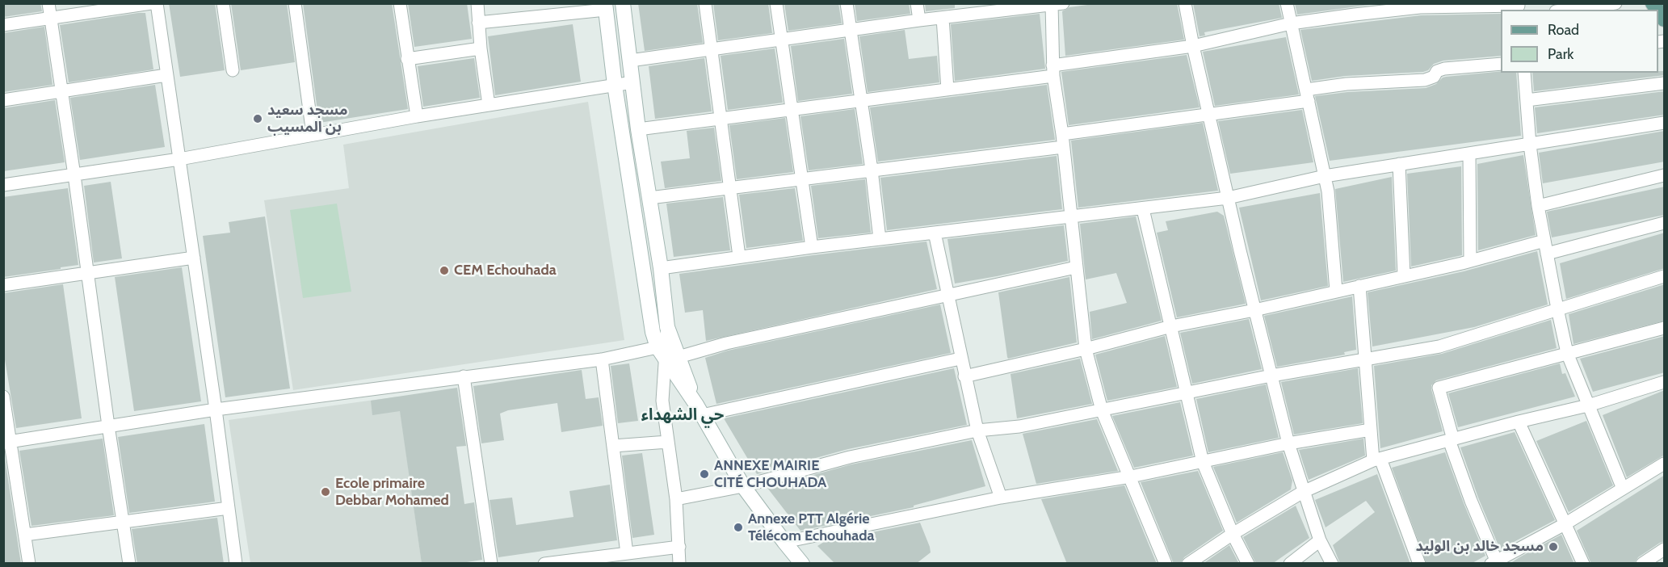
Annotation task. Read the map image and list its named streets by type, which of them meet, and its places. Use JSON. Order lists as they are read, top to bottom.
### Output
{
  "districts": ["حي الشهداء"],
  "places": [
    "مسجد سعيد بن المسيب",
    "CEM Echouhada",
    "ANNEXE MAIRIE CITÉ CHOUHADA",
    "Ecole primaire Debbar Mohamed",
    "Annexe PTT Algérie Télécom Echouhada",
    "مسجد خالد بن الوليد"
  ],
  "legend": ["Road", "Park"]
}
